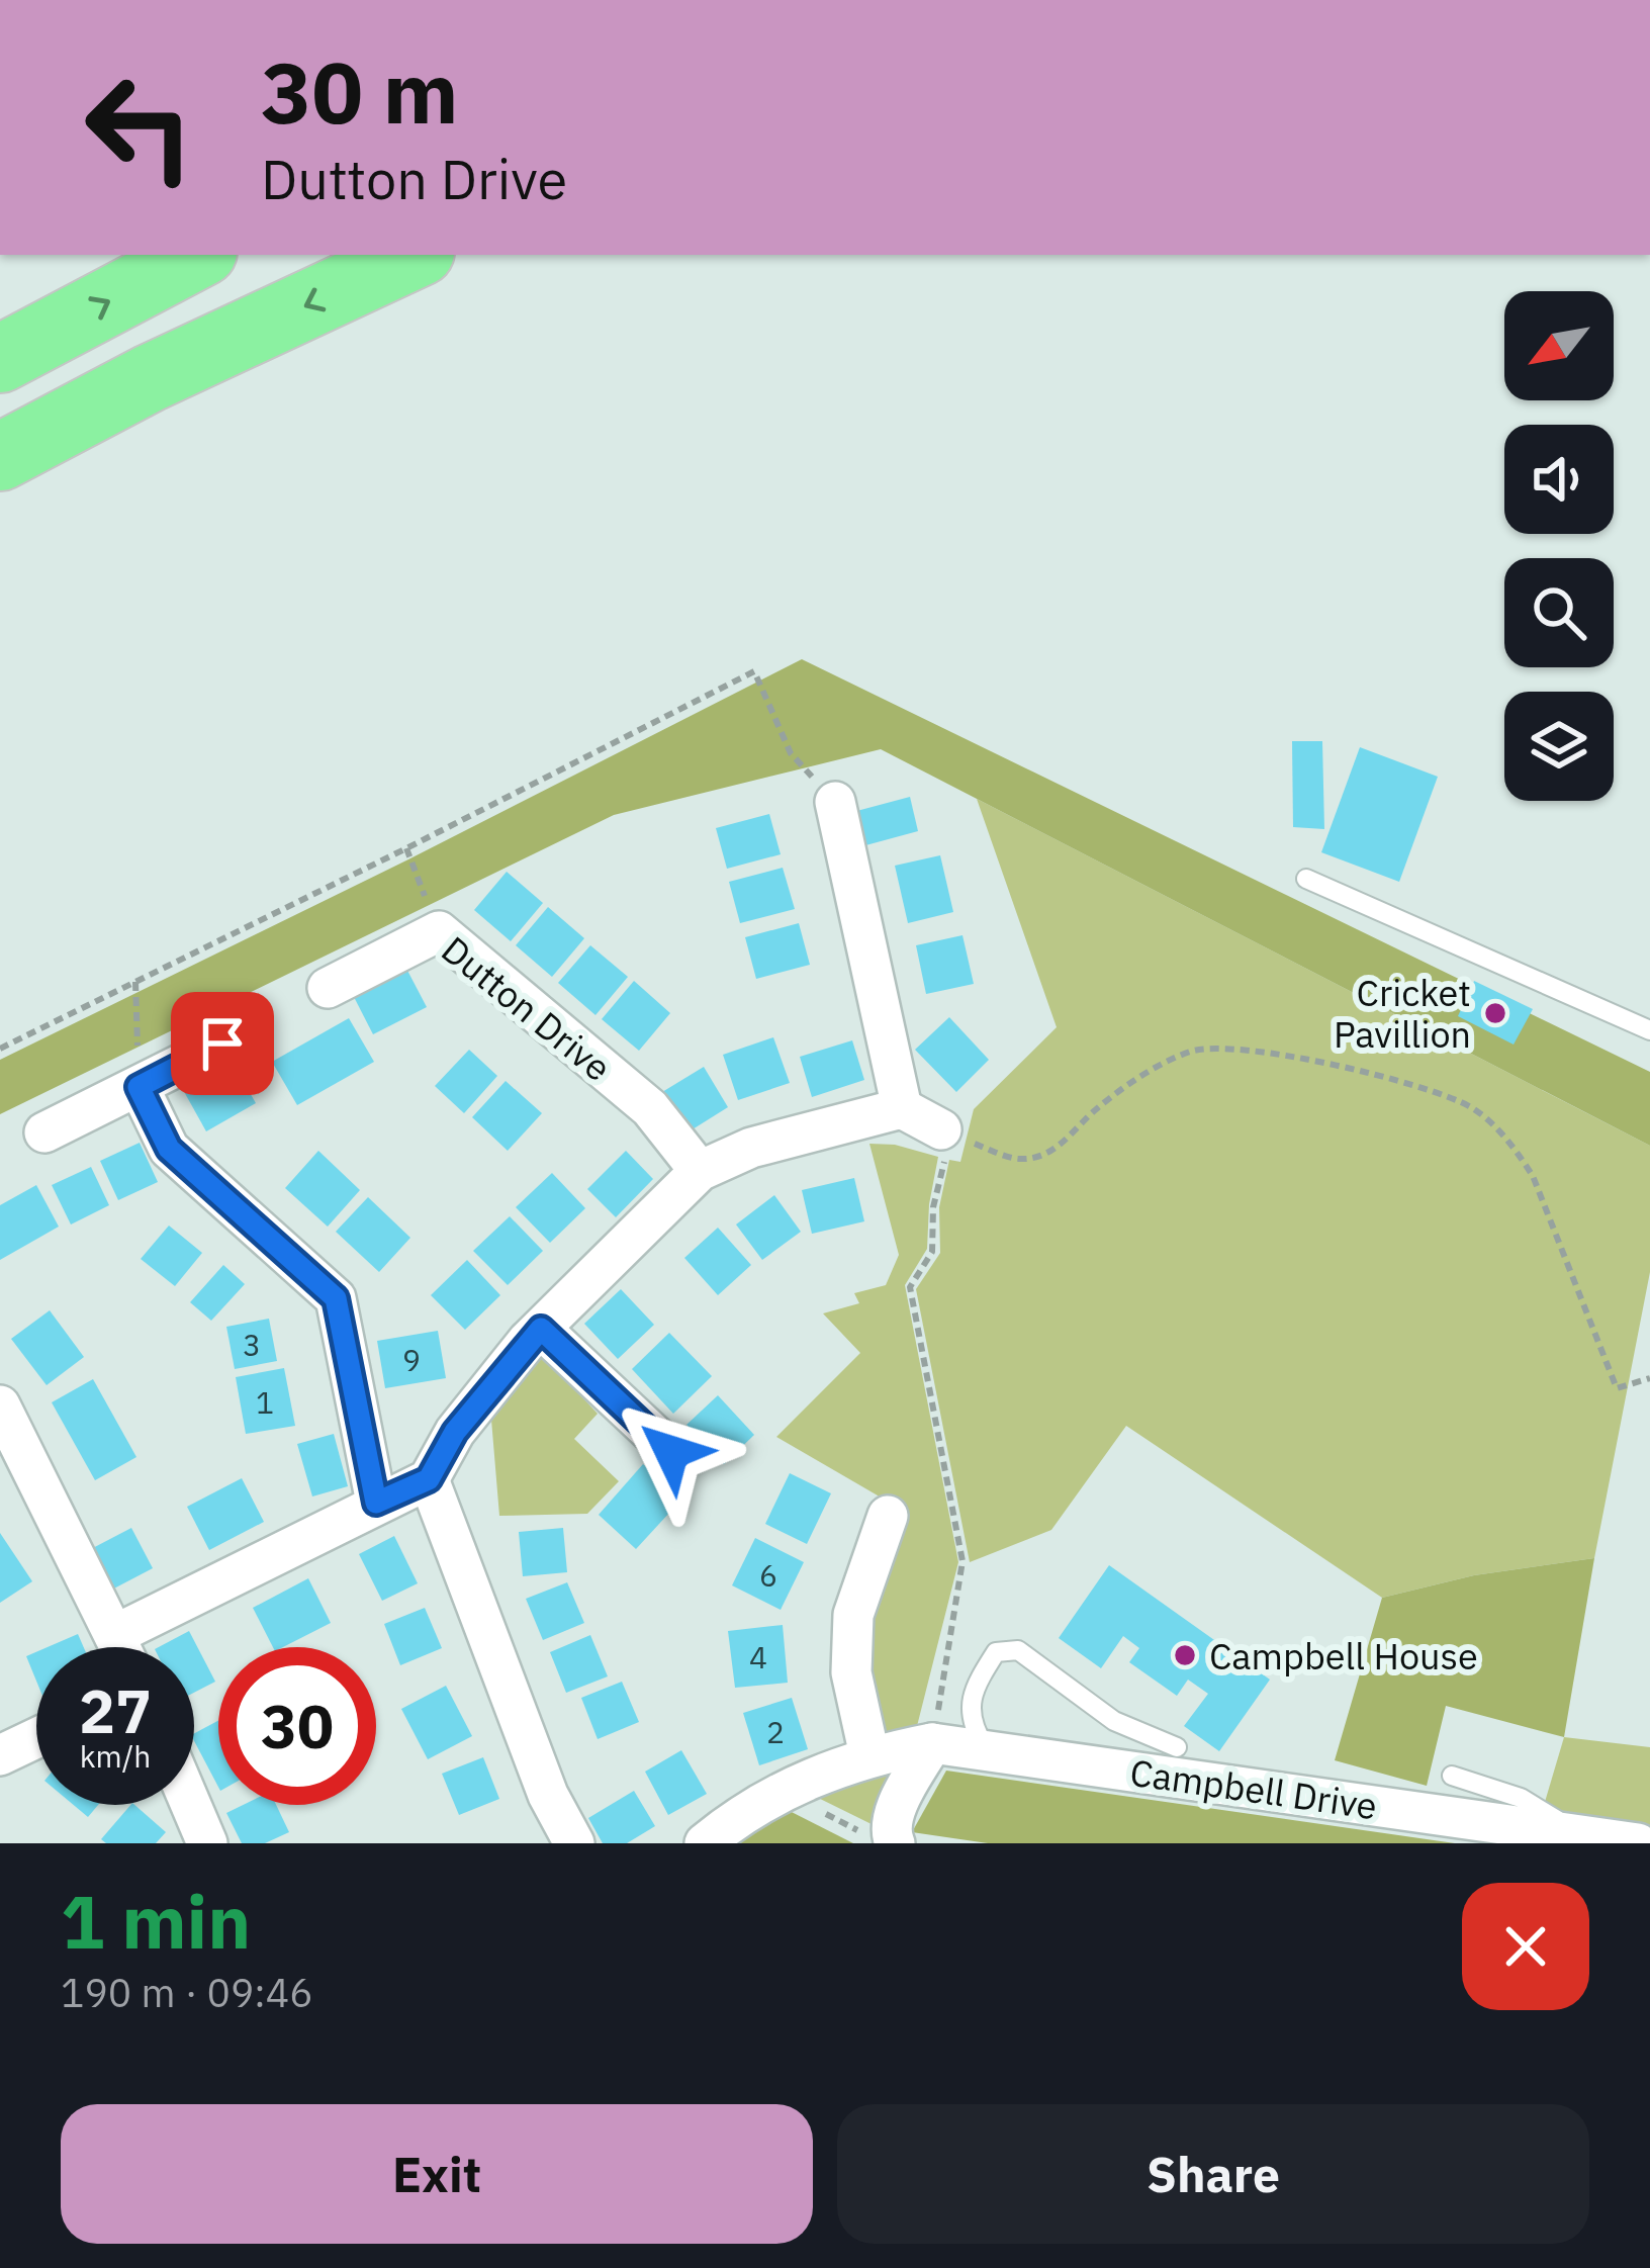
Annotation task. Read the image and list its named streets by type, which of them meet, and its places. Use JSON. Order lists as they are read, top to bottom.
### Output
{
  "streets": {
    "street": ["Dutton Drive", "Campbell Drive"]
  },
  "places": ["Cricket Pavillion", "Campbell House"],
  "house_numbers": [
    "3",
    "9",
    "1",
    "6",
    "4",
    "2"
  ],
  "north": "bottom left",
  "page": {
    "turn": ["30 m", "Dutton Drive"],
    "speed": "27 km/h",
    "limit": "30",
    "heading": ["1 min", "190 m · 09:46"],
    "buttons": ["Exit", "Share"]
  }
}
